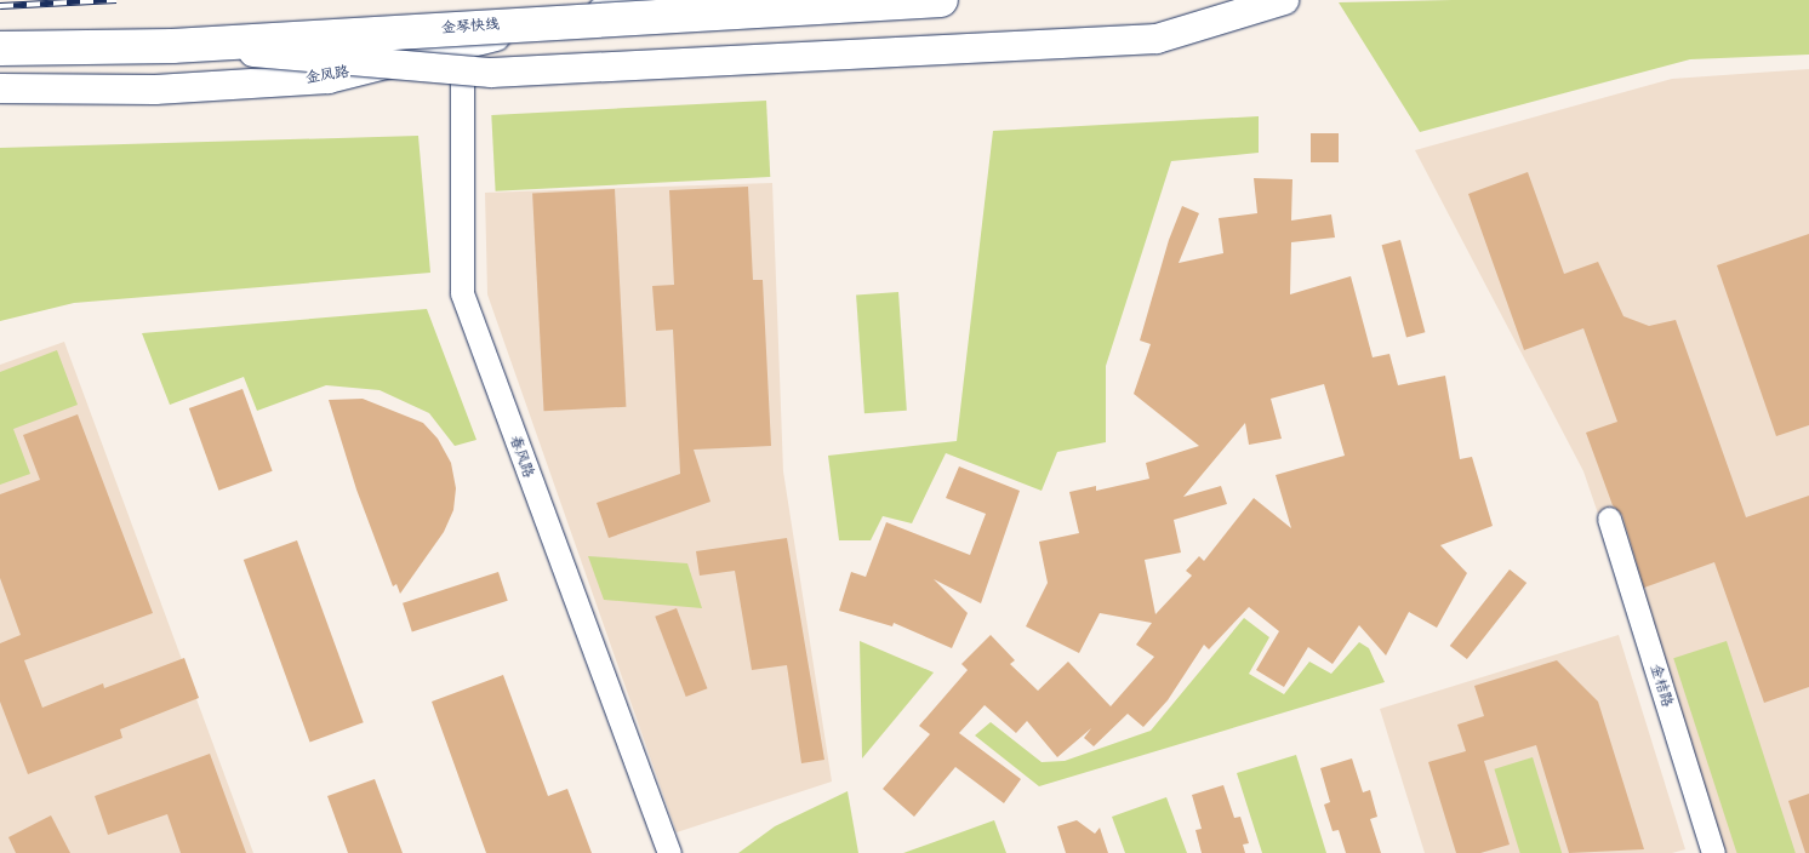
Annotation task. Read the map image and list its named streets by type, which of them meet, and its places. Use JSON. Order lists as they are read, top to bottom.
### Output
{
  "streets": {
    "highway": ["金琴快线"],
    "main road": ["金凤路"],
    "street": ["春风路", "金桔路"]
  },
  "crossings": [
    ["金凤路", "春风路"]
  ]
}
